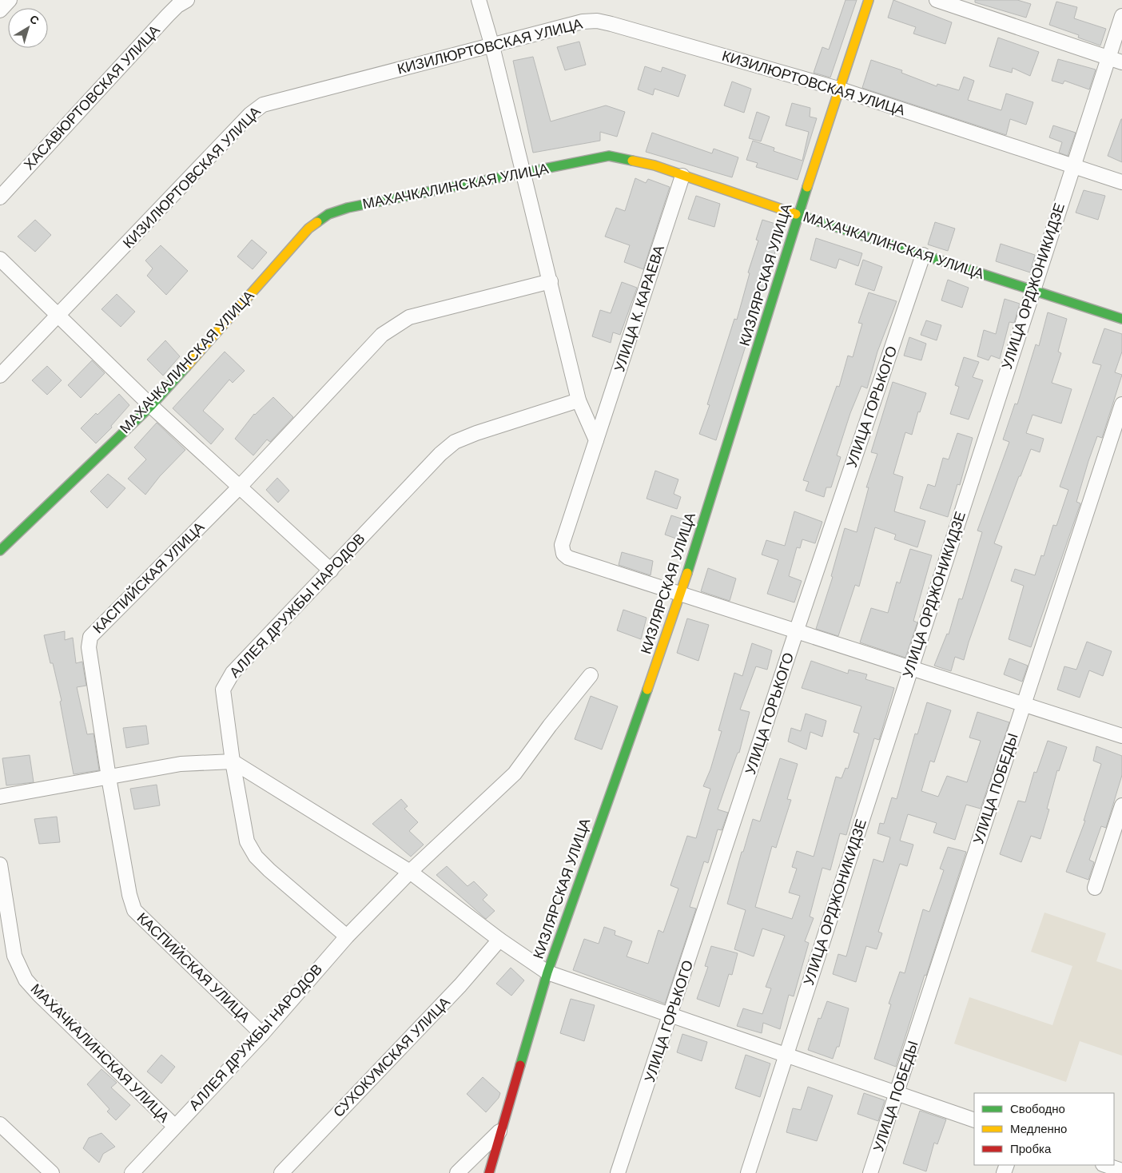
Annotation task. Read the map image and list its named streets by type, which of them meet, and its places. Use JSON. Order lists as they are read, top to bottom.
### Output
{
  "streets": {
    "street": [
      "КИЗИЛЮРТОВСКАЯ УЛИЦА",
      "ХАСАВЮРТОВСКАЯ УЛИЦА",
      "МАХАЧКАЛИНСКАЯ УЛИЦА",
      "КИЗЛЯРСКАЯ УЛИЦА",
      "УЛИЦА ОРДЖОНИКИДЗЕ",
      "УЛИЦА К. КАРАЕВА",
      "УЛИЦА ГОРЬКОГО",
      "КАСПИЙСКАЯ УЛИЦА",
      "АЛЛЕЯ ДРУЖБЫ НАРОДОВ",
      "УЛИЦА ПОБЕДЫ",
      "СУХОКУМСКАЯ УЛИЦА"
    ]
  },
  "crossings": [
    ["КИЗИЛЮРТОВСКАЯ УЛИЦА", "КИЗЛЯРСКАЯ УЛИЦА"],
    ["КИЗИЛЮРТОВСКАЯ УЛИЦА", "УЛИЦА ОРДЖОНИКИДЗЕ"],
    ["МАХАЧКАЛИНСКАЯ УЛИЦА", "КИЗЛЯРСКАЯ УЛИЦА"],
    ["МАХАЧКАЛИНСКАЯ УЛИЦА", "УЛИЦА ОРДЖОНИКИДЗЕ"],
    ["МАХАЧКАЛИНСКАЯ УЛИЦА", "УЛИЦА К. КАРАЕВА"],
    ["МАХАЧКАЛИНСКАЯ УЛИЦА", "УЛИЦА ГОРЬКОГО"],
    ["МАХАЧКАЛИНСКАЯ УЛИЦА", "АЛЛЕЯ ДРУЖБЫ НАРОДОВ"],
    ["КИЗЛЯРСКАЯ УЛИЦА", "УЛИЦА К. КАРАЕВА"],
    ["КАСПИЙСКАЯ УЛИЦА", "АЛЛЕЯ ДРУЖБЫ НАРОДОВ"]
  ],
  "legend": ["Свободно", "Медленно", "Пробка"],
  "north": "top right"
}
